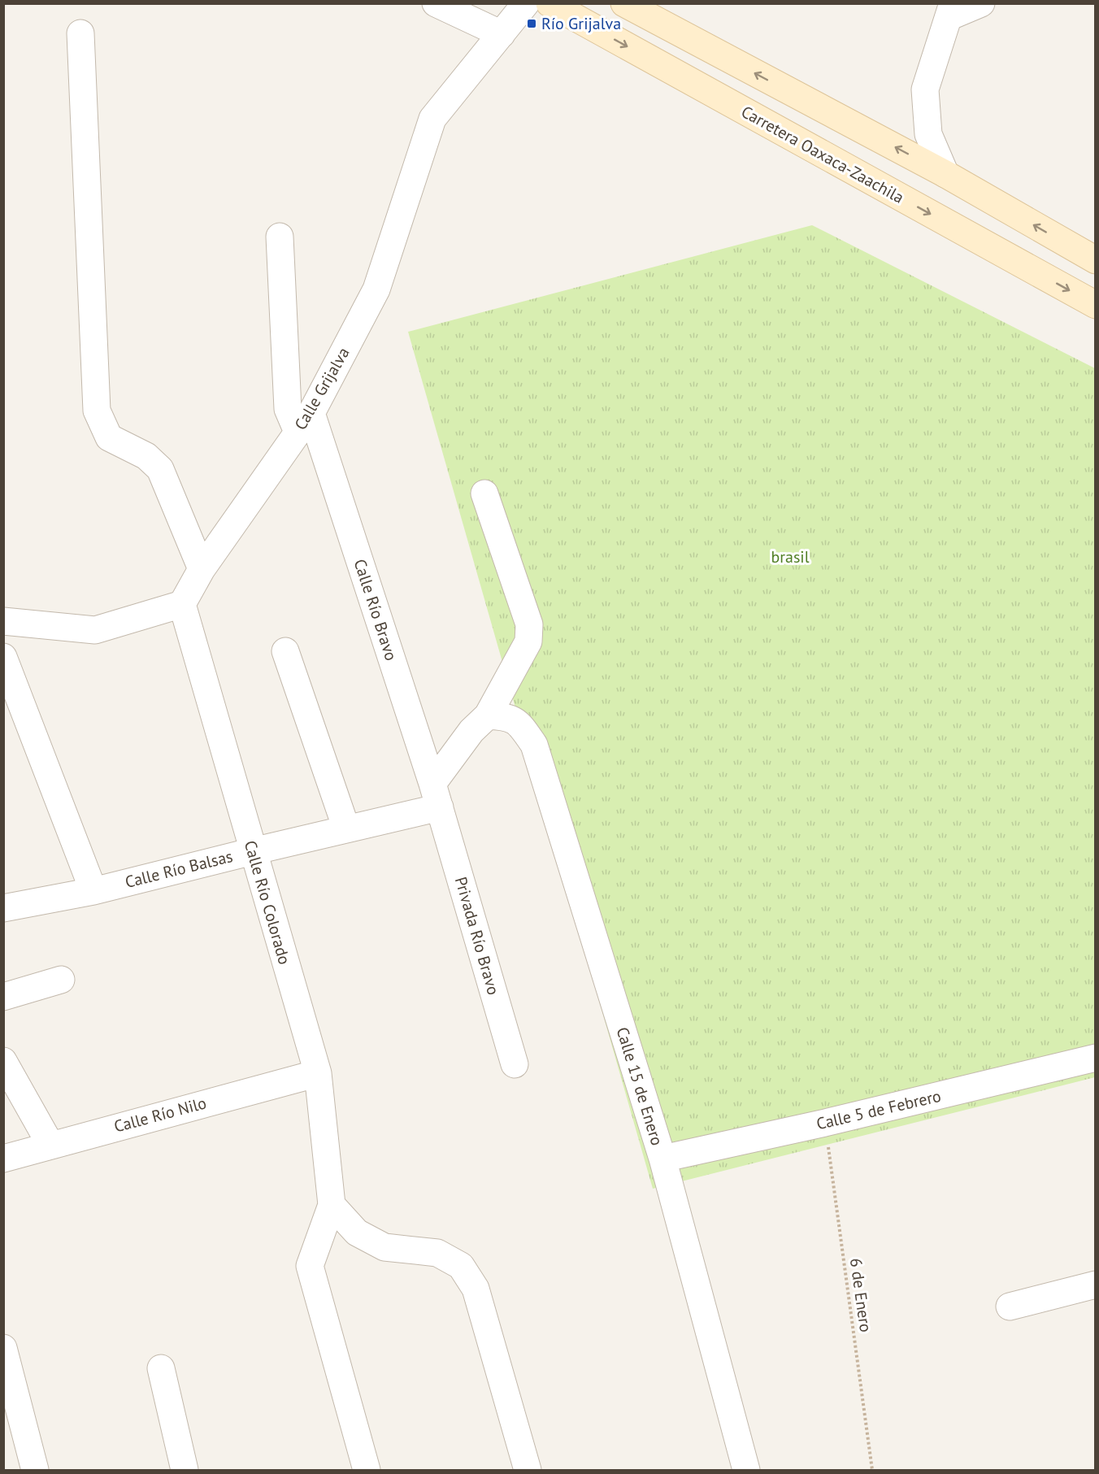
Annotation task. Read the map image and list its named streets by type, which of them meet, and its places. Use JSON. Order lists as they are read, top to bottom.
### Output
{
  "streets": {
    "main road": ["Carretera Oaxaca-Zaachila"],
    "street": [
      "Calle Grijalva",
      "Calle Río Bravo",
      "Calle Río Balsas",
      "Calle Río Colorado",
      "Privada Río Bravo",
      "Calle 15 de Enero",
      "Calle 5 de Febrero",
      "Calle Río Nilo"
    ],
    "path": ["6 de Enero"]
  },
  "crossings": [
    ["Calle Grijalva", "Calle Río Bravo"],
    ["Calle Grijalva", "Calle Río Colorado"],
    ["Calle Río Bravo", "Calle Río Balsas"],
    ["Calle Río Bravo", "Privada Río Bravo"],
    ["Calle Río Balsas", "Calle Río Colorado"],
    ["Calle Río Balsas", "Privada Río Bravo"],
    ["Calle Río Colorado", "Calle Río Nilo"],
    ["Calle 15 de Enero", "Calle 5 de Febrero"],
    ["Calle 5 de Febrero", "6 de Enero"]
  ],
  "parks": ["brasil"],
  "places": {
    "transit": ["Río Grijalva"]
  }
}
